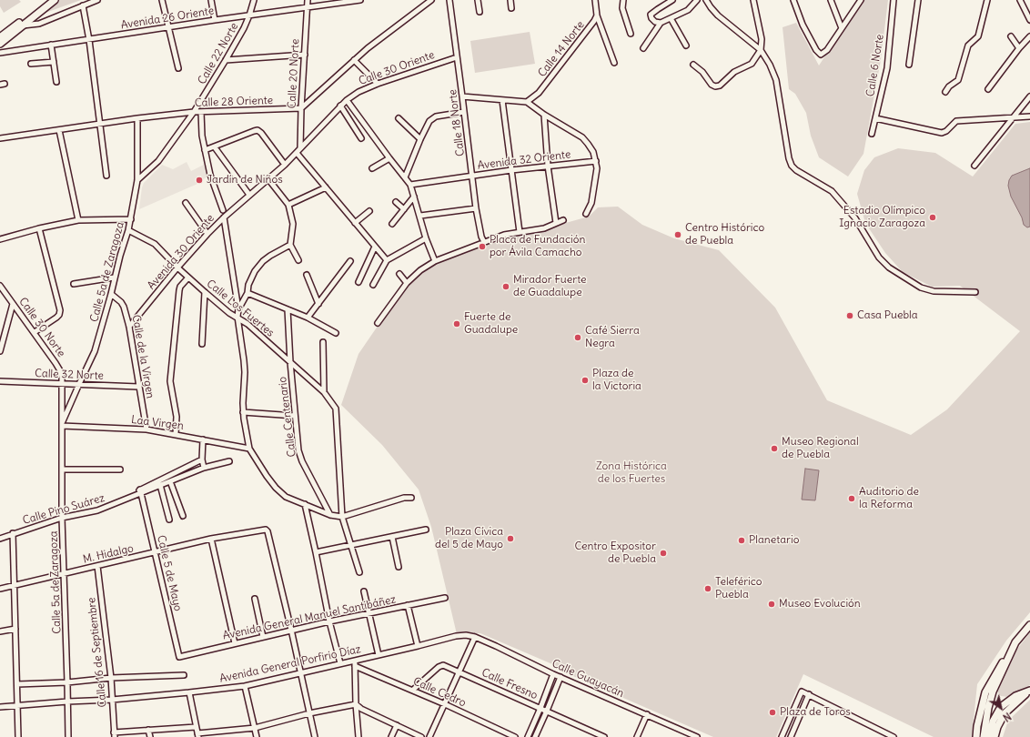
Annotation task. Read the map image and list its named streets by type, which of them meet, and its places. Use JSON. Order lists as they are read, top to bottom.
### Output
{
  "streets": {
    "street": [
      "Avenida 26 Oriente",
      "Calle 14 Norte",
      "Calle 22 Norte",
      "Calle 6 Norte",
      "Calle 30 Oriente",
      "Calle 20 Norte",
      "Calle 28 Oriente",
      "Calle 18 Norte",
      "Avenida 32 Oriente",
      "Avenida 30 Oriente",
      "Calle 5a de Zaragoza",
      "Calle Los Fuertes",
      "Calle 30 Norte",
      "Calle de la Virgen",
      "Calle 32 Norte",
      "Calle Centenario",
      "Laa Virgen",
      "Calle Pino Suárez",
      "M. Hidalgo",
      "Calle 5 de Mayo",
      "Avenida General Manuel Santibáñez",
      "Calle 16 de Septiembre",
      "Avenida General Porfirio Díaz",
      "Calle Guayacán",
      "Calle Fresno",
      "Calle Cedro"
    ]
  },
  "crossings": [
    ["Avenida 26 Oriente", "Calle 22 Norte"],
    ["Avenida 26 Oriente", "Calle 20 Norte"],
    ["Calle 22 Norte", "Calle 28 Oriente"],
    ["Calle 22 Norte", "Calle 5a de Zaragoza"],
    ["Calle 30 Oriente", "Calle 20 Norte"],
    ["Calle 30 Oriente", "Calle 18 Norte"],
    ["Calle 30 Oriente", "Avenida 30 Oriente"],
    ["Calle 20 Norte", "Calle 28 Oriente"],
    ["Calle 28 Oriente", "Calle 5a de Zaragoza"],
    ["Calle 18 Norte", "Avenida 32 Oriente"],
    ["Avenida 30 Oriente", "Calle Los Fuertes"],
    ["Avenida 30 Oriente", "Calle de la Virgen"],
    ["Calle 5a de Zaragoza", "Calle Los Fuertes"],
    ["Calle 5a de Zaragoza", "Calle 30 Norte"],
    ["Calle 5a de Zaragoza", "Calle de la Virgen"],
    ["Calle 5a de Zaragoza", "Calle 32 Norte"],
    ["Calle 5a de Zaragoza", "Laa Virgen"],
    ["Calle 5a de Zaragoza", "Calle Pino Suárez"],
    ["Calle 5a de Zaragoza", "M. Hidalgo"],
    ["Calle 5a de Zaragoza", "Avenida General Porfirio Díaz"],
    ["Calle Los Fuertes", "Calle Centenario"],
    ["Calle 30 Norte", "Calle 32 Norte"],
    ["Calle 30 Norte", "Laa Virgen"],
    ["Calle de la Virgen", "Calle 32 Norte"],
    ["Calle de la Virgen", "Laa Virgen"],
    ["Calle Pino Suárez", "Calle 5 de Mayo"],
    ["M. Hidalgo", "Calle 5 de Mayo"],
    ["M. Hidalgo", "Avenida General Manuel Santibáñez"],
    ["M. Hidalgo", "Calle 16 de Septiembre"],
    ["Calle 5 de Mayo", "Avenida General Manuel Santibáñez"],
    ["Calle 16 de Septiembre", "Avenida General Porfirio Díaz"],
    ["Avenida General Porfirio Díaz", "Calle Guayacán"],
    ["Avenida General Porfirio Díaz", "Calle Cedro"],
    ["Calle Fresno", "Calle Cedro"]
  ],
  "parks": ["Zona Histórica de los Fuertes"],
  "places": [
    "Jardín de Niños",
    "Estadio Olímpico Ignacio Zaragoza",
    "Centro Histórico de Puebla",
    "Placa de Fundación por Ávila Camacho",
    "Mirador Fuerte de Guadalupe",
    "Casa Puebla",
    "Fuerte de Guadalupe",
    "Café Sierra Negra",
    "Plaza de la Victoria",
    "Museo Regional de Puebla",
    "Auditorio de la Reforma",
    "Plaza Cívica del 5 de Mayo",
    "Planetario",
    "Centro Expositor de Puebla",
    "Teleférico Puebla",
    "Museo Evolución",
    "Plaza de Toros"
  ],
  "north": "bottom right"
}
